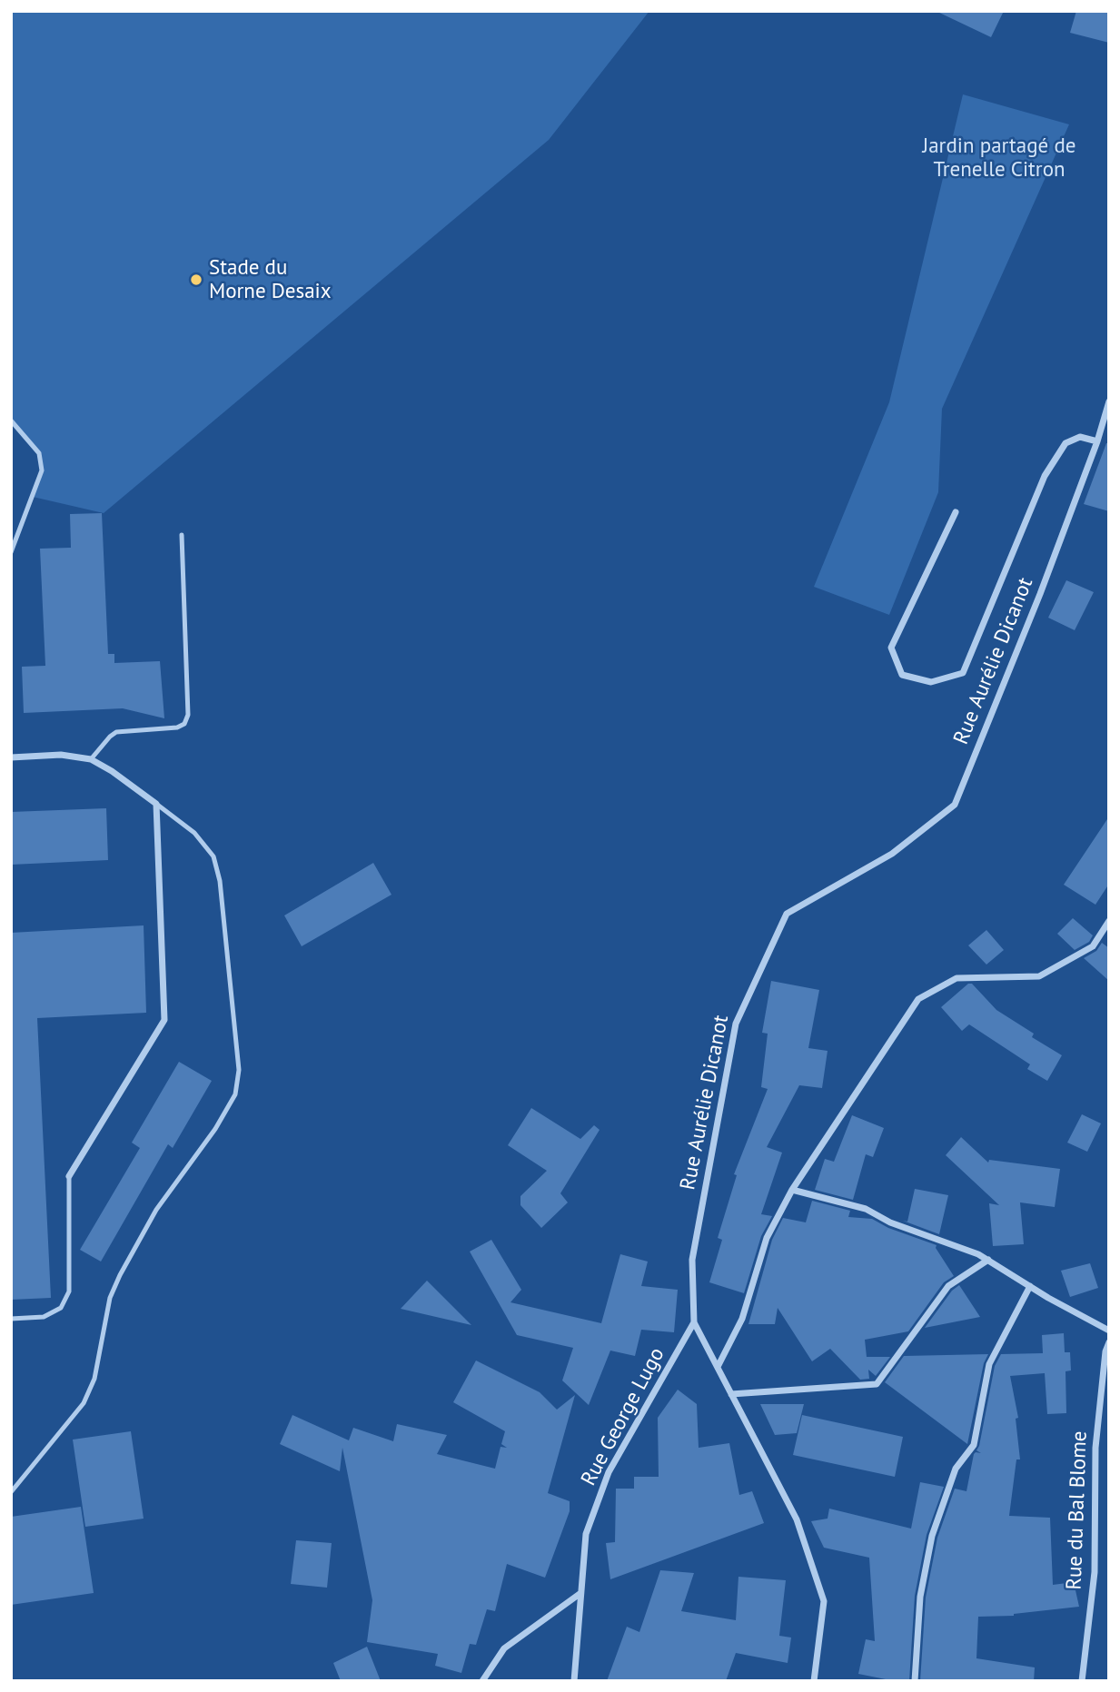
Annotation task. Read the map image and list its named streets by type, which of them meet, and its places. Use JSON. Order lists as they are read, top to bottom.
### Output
{
  "streets": {
    "street": ["Rue Aurélie Dicanot", "Rue George Lugo", "Rue du Bal Blome"]
  },
  "crossings": [
    ["Rue Aurélie Dicanot", "Rue George Lugo"]
  ],
  "parks": ["Jardin partagé de Trenelle Citron"],
  "places": ["Stade du Morne Desaix"]
}
